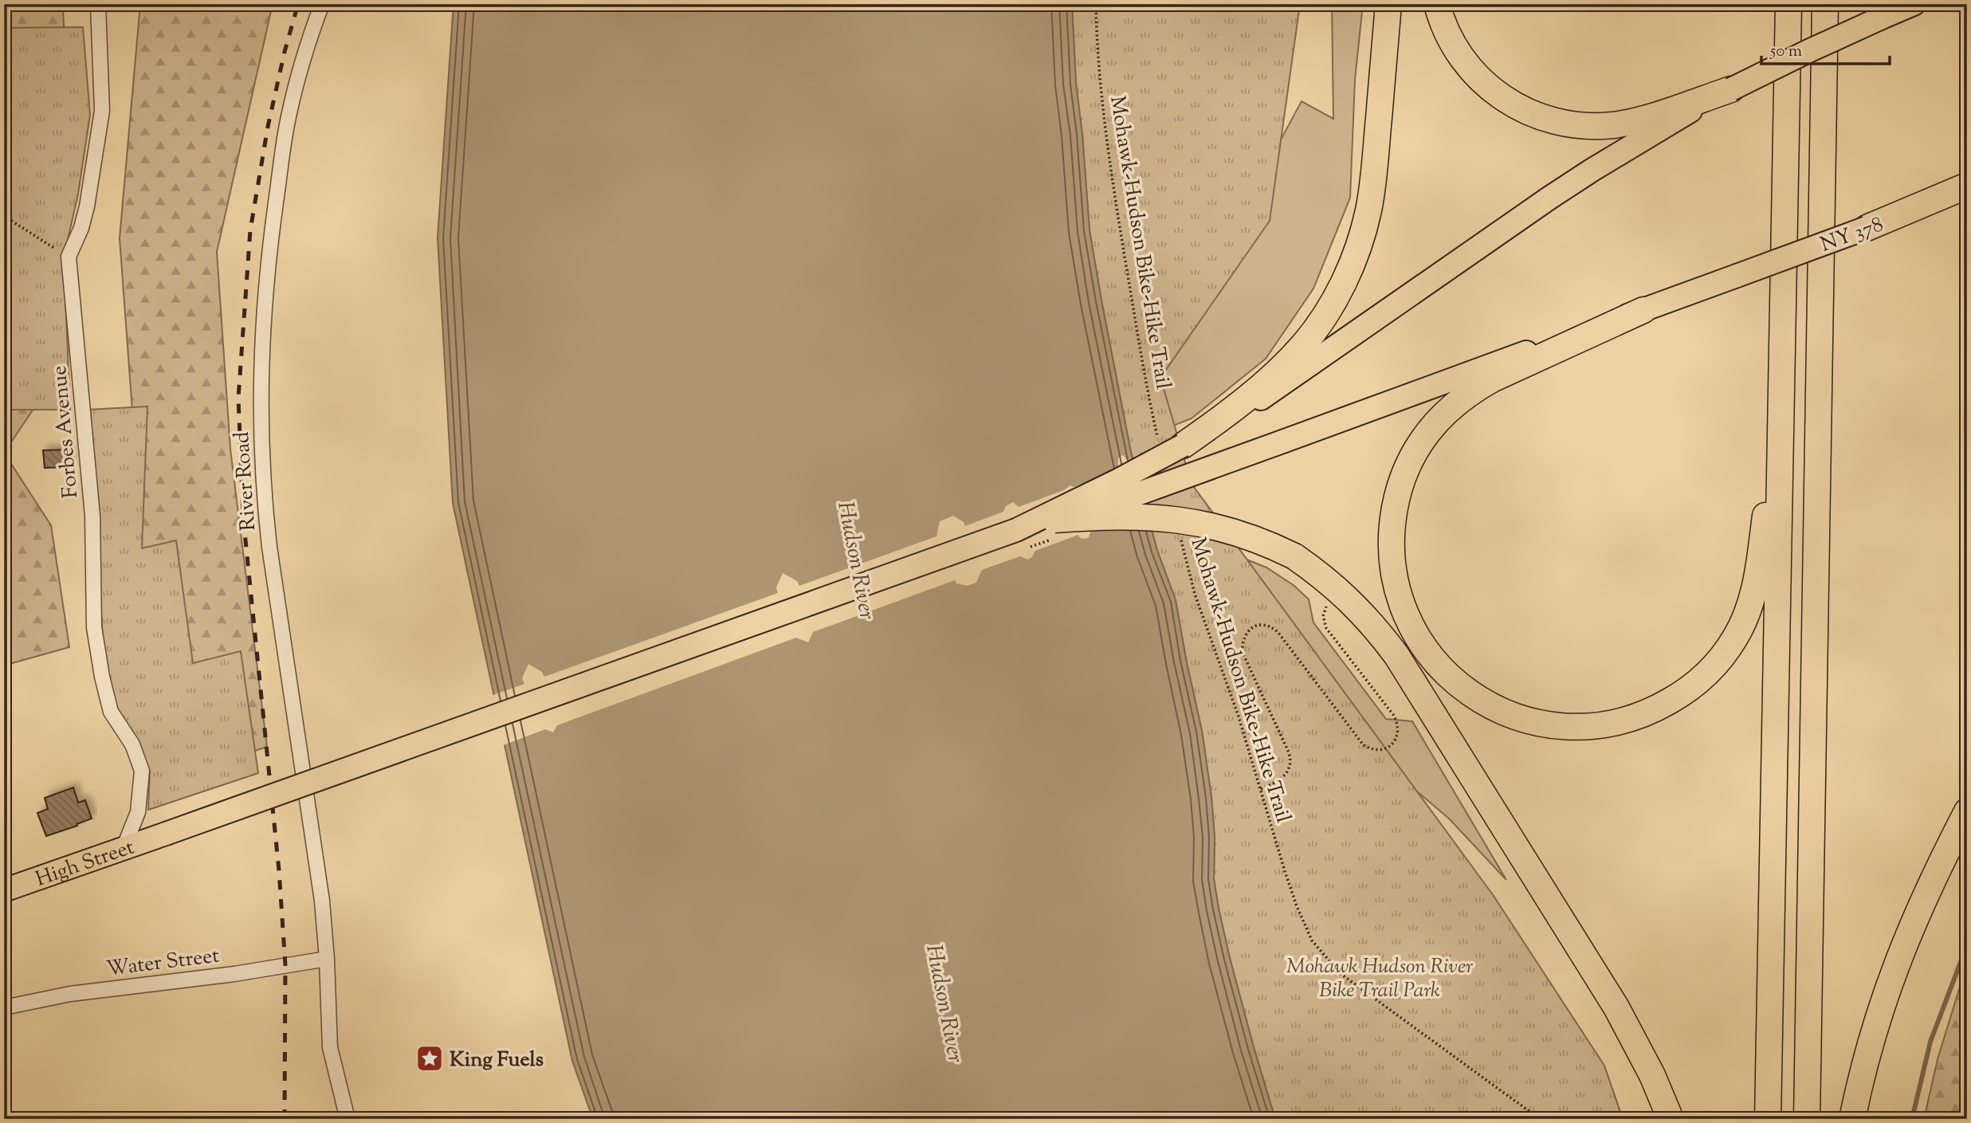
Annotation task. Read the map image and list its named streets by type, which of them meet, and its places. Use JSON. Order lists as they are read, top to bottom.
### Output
{
  "streets": {
    "main road": ["NY 378", "High Street"],
    "street": ["Forbes Avenue", "River Road", "Water Street"],
    "path": ["Mohawk-Hudson Bike-Hike Trail"]
  },
  "crossings": [
    ["NY 378", "Mohawk-Hudson Bike-Hike Trail"],
    ["NY 378", "High Street"],
    ["Forbes Avenue", "High Street"],
    ["River Road", "Water Street"]
  ],
  "water": ["Hudson River"],
  "parks": ["Mohawk Hudson River Bike Trail Park"],
  "places": {
    "place": ["King Fuels"]
  },
  "scale_bar": "50 m"
}
